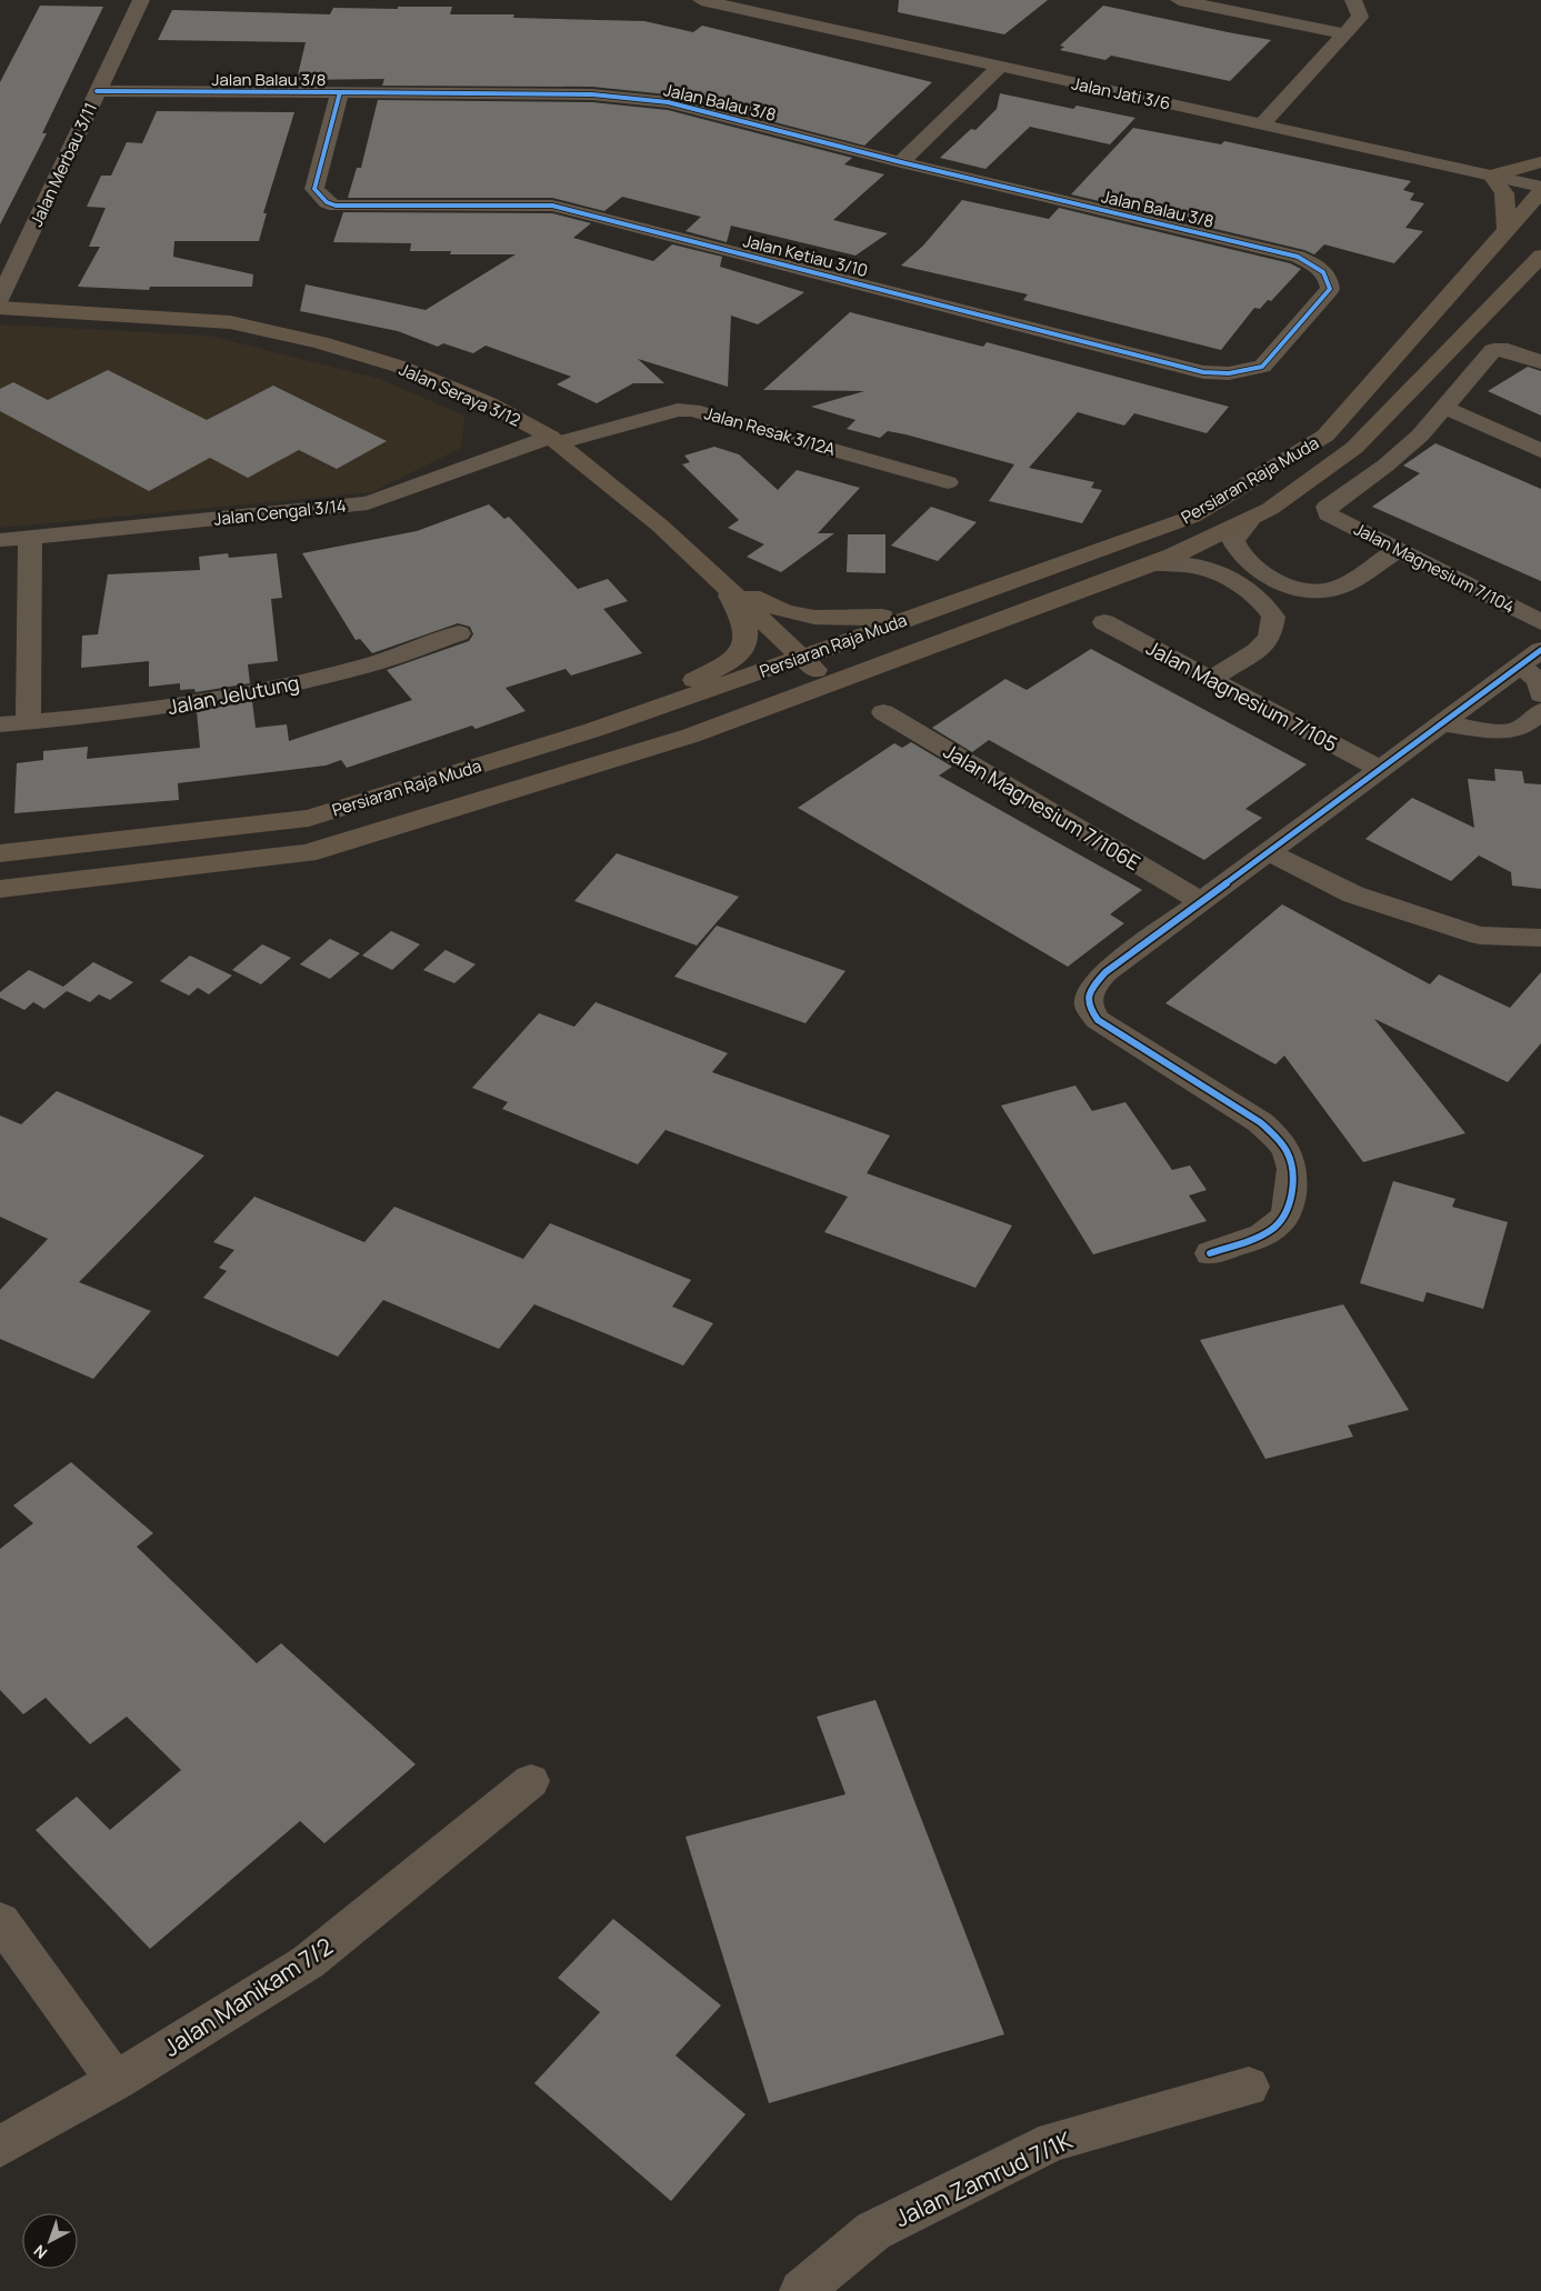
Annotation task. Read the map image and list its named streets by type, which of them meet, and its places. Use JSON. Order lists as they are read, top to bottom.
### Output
{
  "streets": {
    "main road": ["Jalan Seraya 3/12", "Persiaran Raja Muda"],
    "street": [
      "Jalan Balau 3/8",
      "Jalan Jati 3/6",
      "Jalan Merbau 3/11",
      "Jalan Ketiau 3/10",
      "Jalan Resak 3/12A",
      "Jalan Cengal 3/14",
      "Jalan Magnesium 7/104",
      "Jalan Jelutung",
      "Jalan Magnesium 7/105",
      "Jalan Magnesium 7/106E",
      "Jalan Manikam 7/2",
      "Jalan Zamrud 7/1K"
    ]
  },
  "crossings": [
    ["Jalan Balau 3/8", "Jalan Merbau 3/11"],
    ["Jalan Balau 3/8", "Jalan Ketiau 3/10"],
    ["Jalan Jati 3/6", "Persiaran Raja Muda"],
    ["Jalan Seraya 3/12", "Jalan Resak 3/12A"],
    ["Jalan Seraya 3/12", "Persiaran Raja Muda"],
    ["Jalan Seraya 3/12", "Jalan Cengal 3/14"],
    ["Jalan Resak 3/12A", "Jalan Cengal 3/14"]
  ],
  "north": "bottom left"
}
